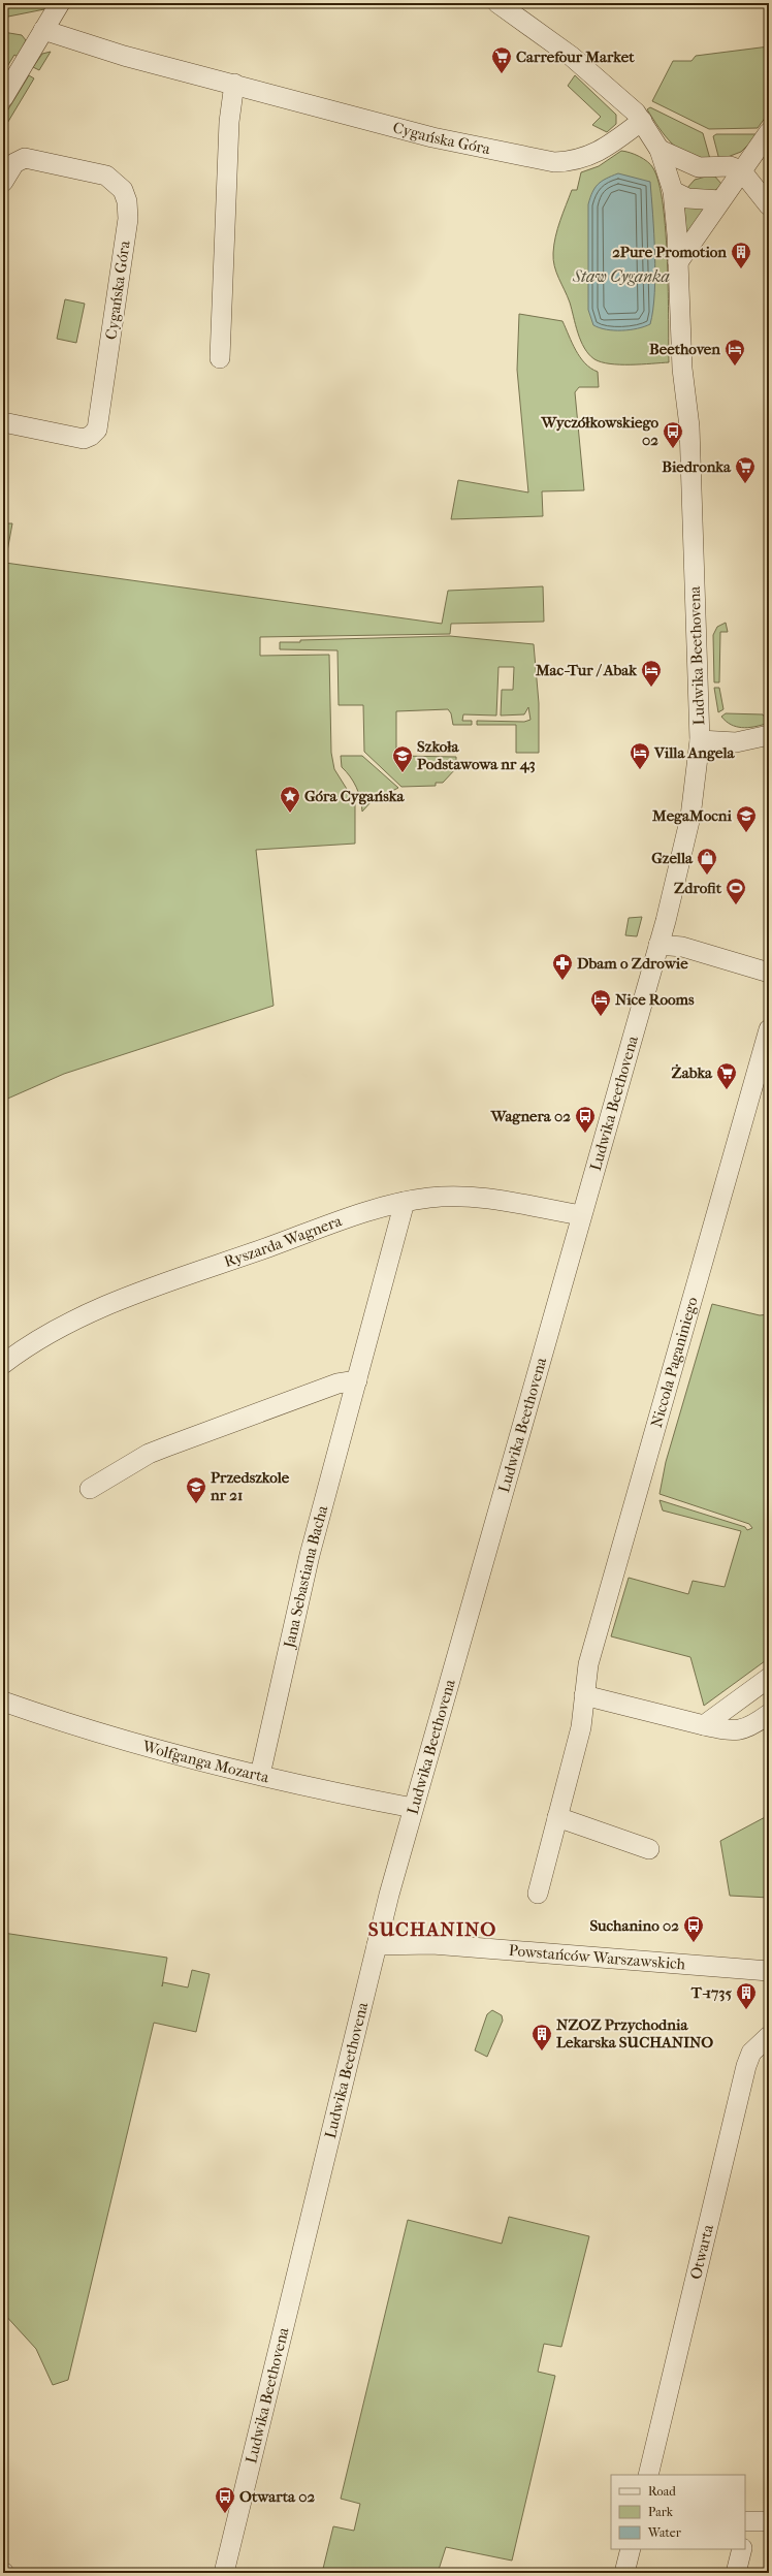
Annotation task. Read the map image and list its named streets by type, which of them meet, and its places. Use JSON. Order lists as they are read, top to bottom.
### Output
{
  "streets": {
    "street": [
      "Cygańska Góra",
      "Ludwika Beethovena",
      "Ryszarda Wagnera",
      "Niccola Paganiniego",
      "Jana Sebastiana Bacha",
      "Wolfganga Mozarta",
      "Powstańców Warszawskich",
      "Otwarta"
    ]
  },
  "crossings": [
    ["Ludwika Beethovena", "Ryszarda Wagnera"],
    ["Ludwika Beethovena", "Wolfganga Mozarta"],
    ["Ludwika Beethovena", "Powstańców Warszawskich"],
    ["Ryszarda Wagnera", "Jana Sebastiana Bacha"],
    ["Jana Sebastiana Bacha", "Wolfganga Mozarta"]
  ],
  "districts": ["SUCHANINO"],
  "water": ["Staw Cyganka"],
  "places": {
    "supermarket": ["Carrefour Market", "Biedronka", "Żabka"],
    "building": ["2Pure Promotion", "T-1735", "NZOZ Przychodnia Lekarska SUCHANINO"],
    "hotel": [
      "Beethoven",
      "Mac-Tur / Abak",
      "Villa Angela",
      "Nice Rooms"
    ],
    "bus stop": [
      "Wyczółkowskiego 02",
      "Wagnera 02",
      "Suchanino 02",
      "Otwarta 02"
    ],
    "school or university": ["Szkoła Podstawowa nr 43", "MegaMocni", "Przedszkole nr 21"],
    "place": ["Góra Cygańska"],
    "shop": ["Gzella"],
    "sports": ["Zdrofit"],
    "pharmacy": ["Dbam o Zdrowie"]
  },
  "legend": ["Road", "Park", "Water"]
}
